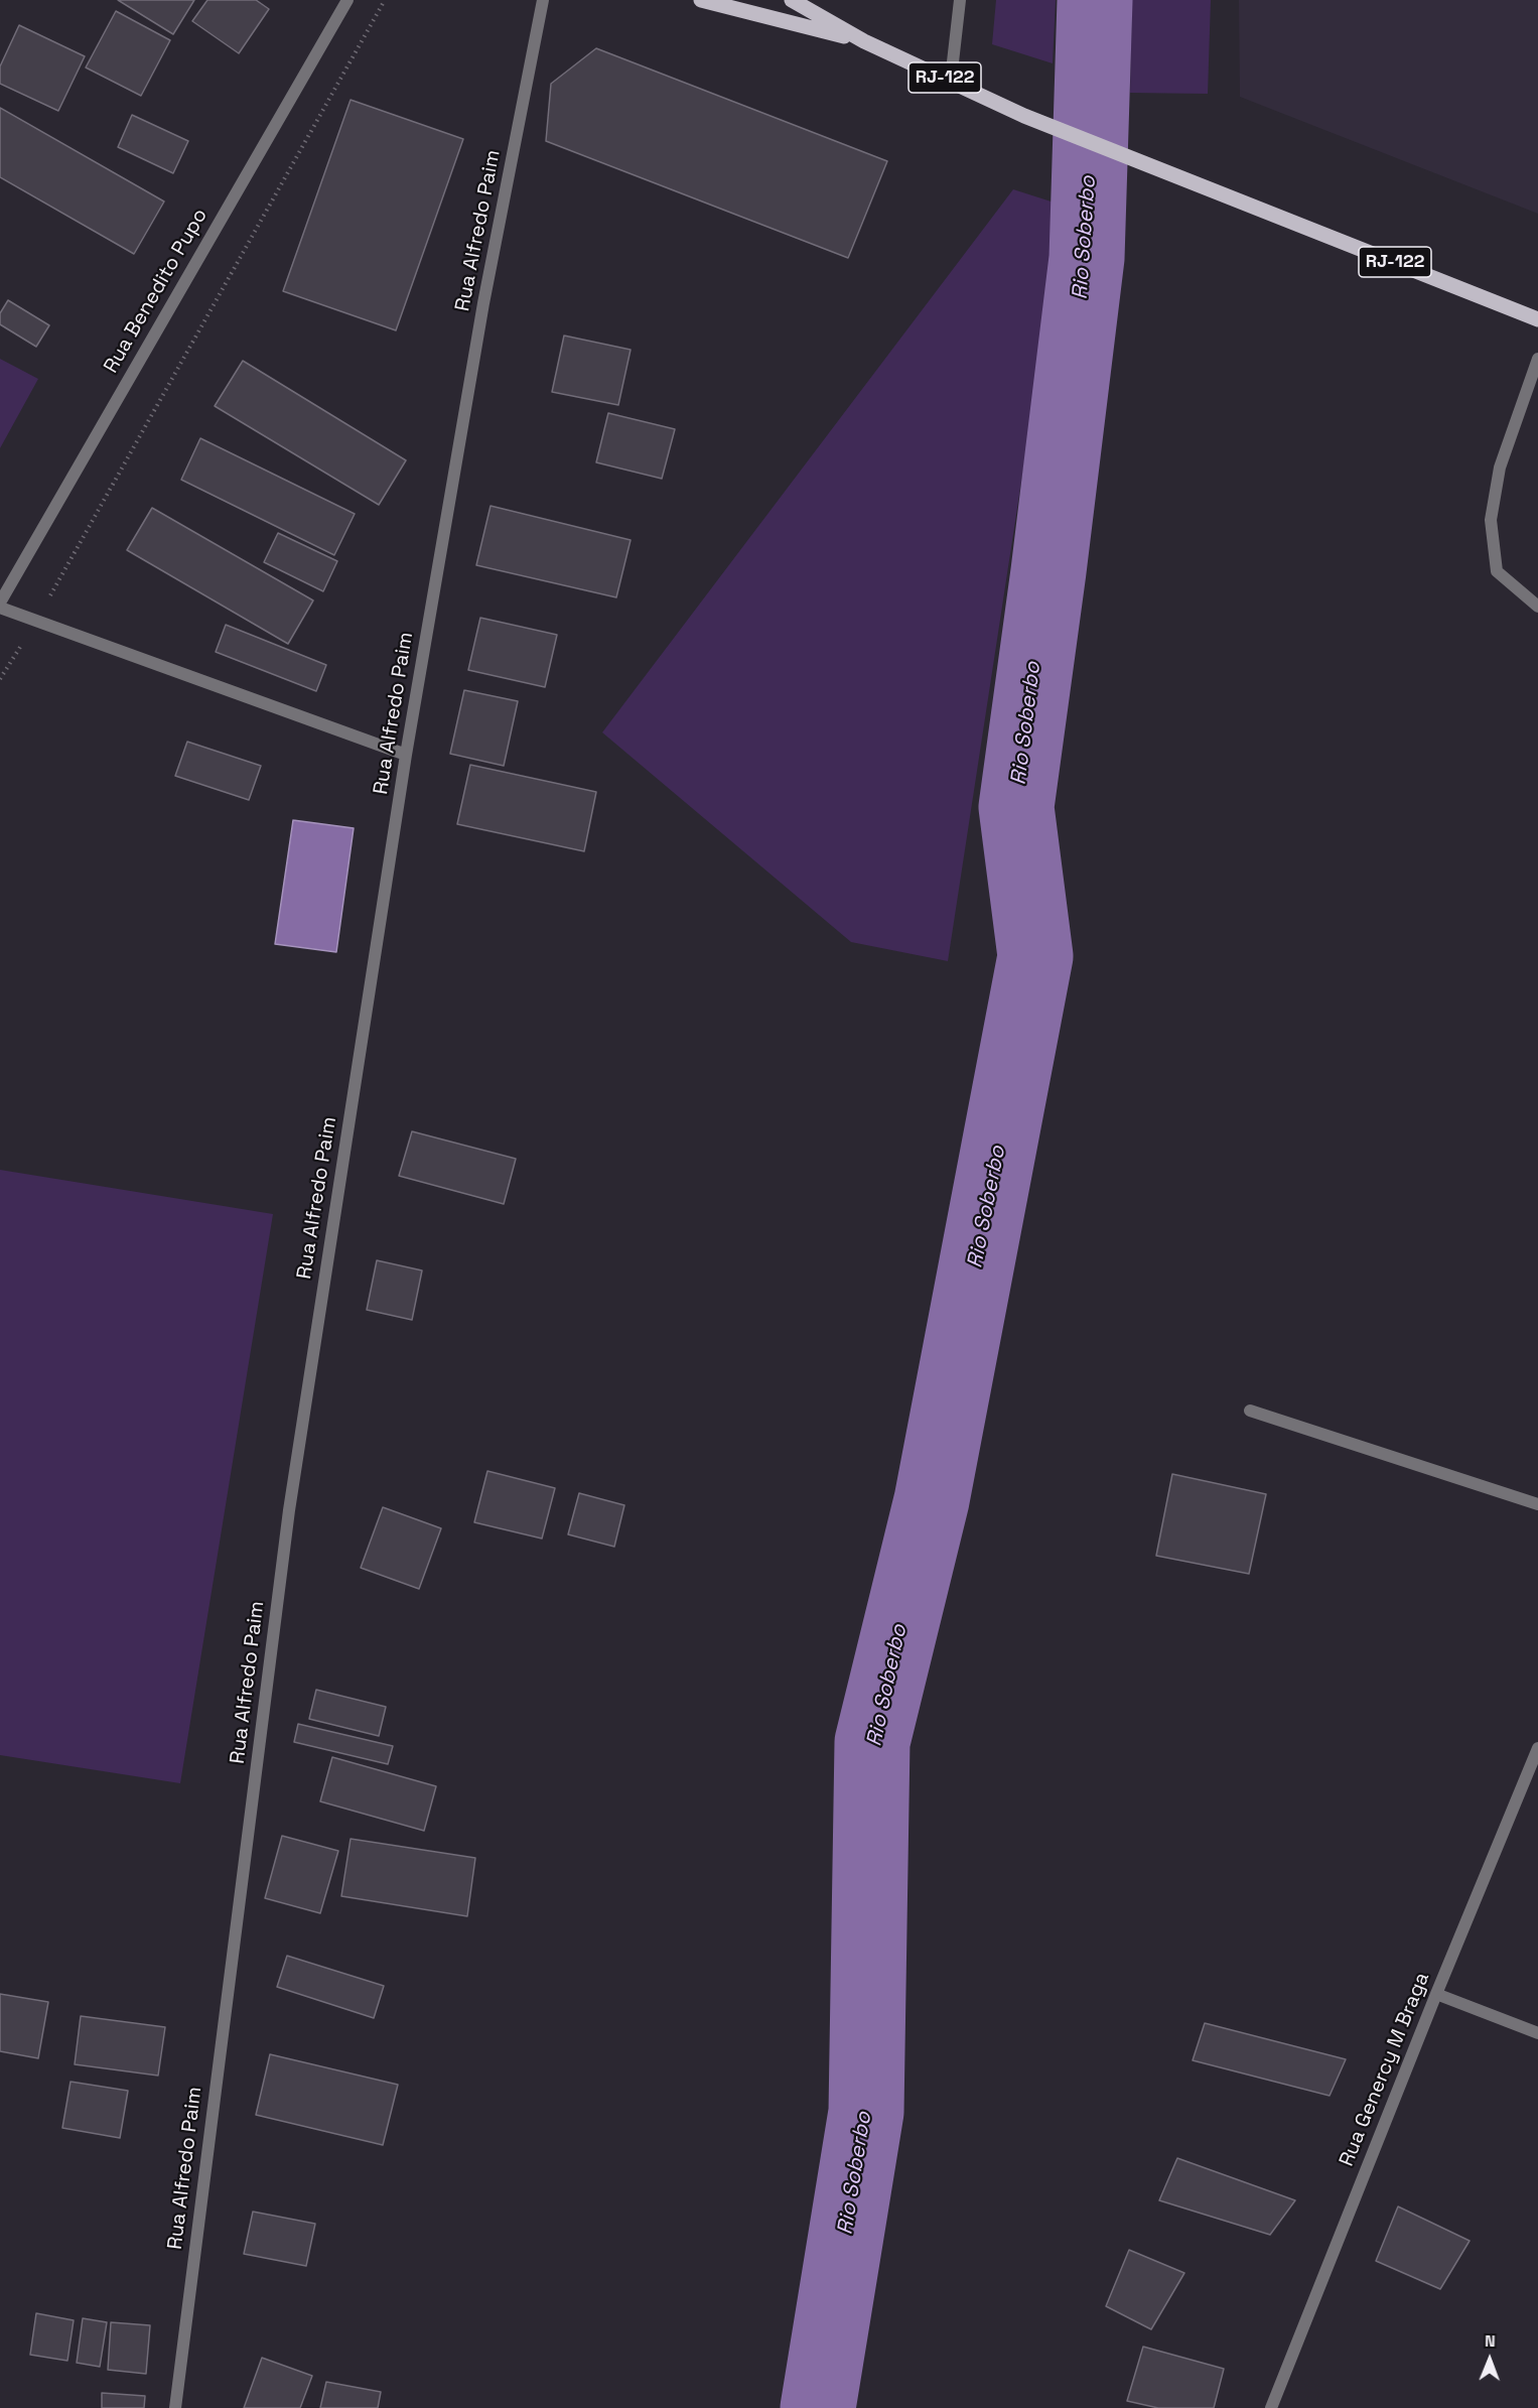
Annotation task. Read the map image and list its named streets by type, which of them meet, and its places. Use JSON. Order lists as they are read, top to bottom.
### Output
{
  "streets": {
    "main road": ["RJ-122"],
    "street": ["Rua Alfredo Paim", "Rua Benedito Pupo", "Rua Genercy M Braga"]
  },
  "water": ["Rio Soberbo"],
  "north": "top"
}
